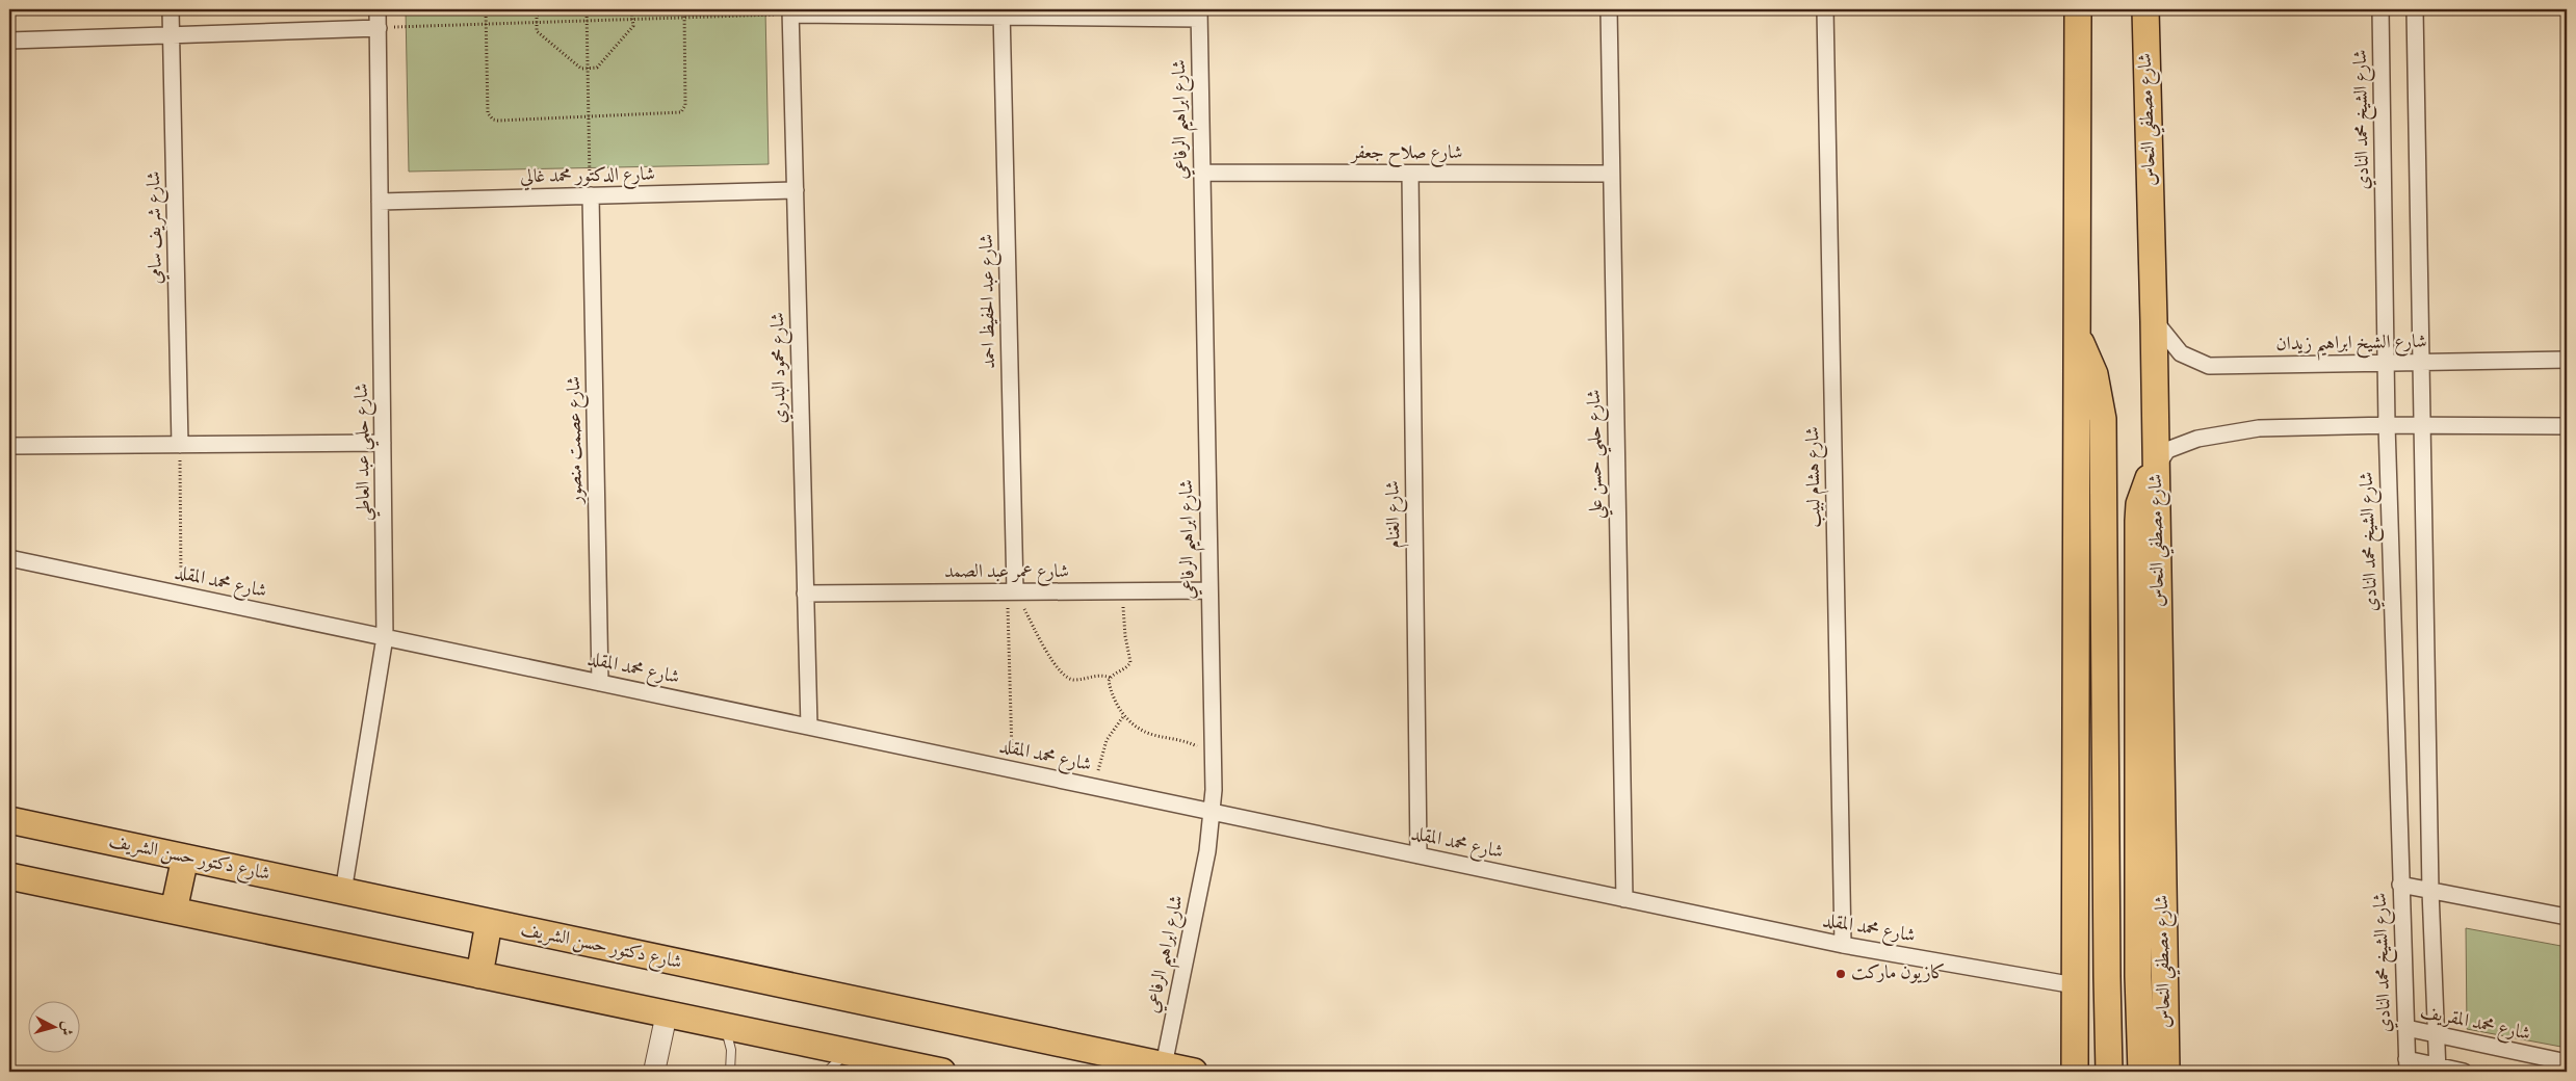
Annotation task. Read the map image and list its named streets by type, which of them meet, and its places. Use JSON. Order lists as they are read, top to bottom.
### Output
{
  "streets": {
    "main road": ["شارع مصطفي النحاس", "شارع دكتور حسن الشريف"],
    "street": [
      "شارع ابراهيم الرفاعي",
      "شارع الشيخ محمد النادي",
      "شارع صلاح جعفر",
      "شارع الدكتور محمد غالي",
      "شارع شريف سامي",
      "شارع عبد الحفيظ احمد",
      "شارع الشيخ ابراهيم زيدان",
      "شارع محمود البدري",
      "شارع عصمت منصور",
      "شارع حلمي عبد العاطي",
      "شارع حلمي حسن علي",
      "شارع هشام لبيب",
      "شارع الغنام",
      "شارع عمر عبد الصمد",
      "شارع محمد المقلد",
      "شارع محمد المقريف"
    ]
  },
  "crossings": [
    ["شارع ابراهيم الرفاعي", "شارع صلاح جعفر"],
    ["شارع ابراهيم الرفاعي", "شارع عمر عبد الصمد"],
    ["شارع ابراهيم الرفاعي", "شارع محمد المقلد"],
    ["شارع ابراهيم الرفاعي", "شارع دكتور حسن الشريف"],
    ["شارع مصطفي النحاس", "شارع الشيخ ابراهيم زيدان"],
    ["شارع الشيخ محمد النادي", "شارع الشيخ ابراهيم زيدان"],
    ["شارع الشيخ محمد النادي", "شارع محمد المقريف"],
    ["شارع صلاح جعفر", "شارع حلمي حسن علي"],
    ["شارع صلاح جعفر", "شارع الغنام"],
    ["شارع الدكتور محمد غالي", "شارع محمود البدري"],
    ["شارع الدكتور محمد غالي", "شارع عصمت منصور"],
    ["شارع الدكتور محمد غالي", "شارع حلمي عبد العاطي"],
    ["شارع عبد الحفيظ احمد", "شارع عمر عبد الصمد"],
    ["شارع محمود البدري", "شارع عمر عبد الصمد"],
    ["شارع محمود البدري", "شارع محمد المقلد"],
    ["شارع عصمت منصور", "شارع محمد المقلد"],
    ["شارع حلمي عبد العاطي", "شارع محمد المقلد"],
    ["شارع حلمي عبد العاطي", "شارع دكتور حسن الشريف"],
    ["شارع حلمي حسن علي", "شارع محمد المقلد"],
    ["شارع هشام لبيب", "شارع محمد المقلد"],
    ["شارع الغنام", "شارع محمد المقلد"]
  ],
  "places": ["كازيون ماركت"],
  "north": "right"
}
